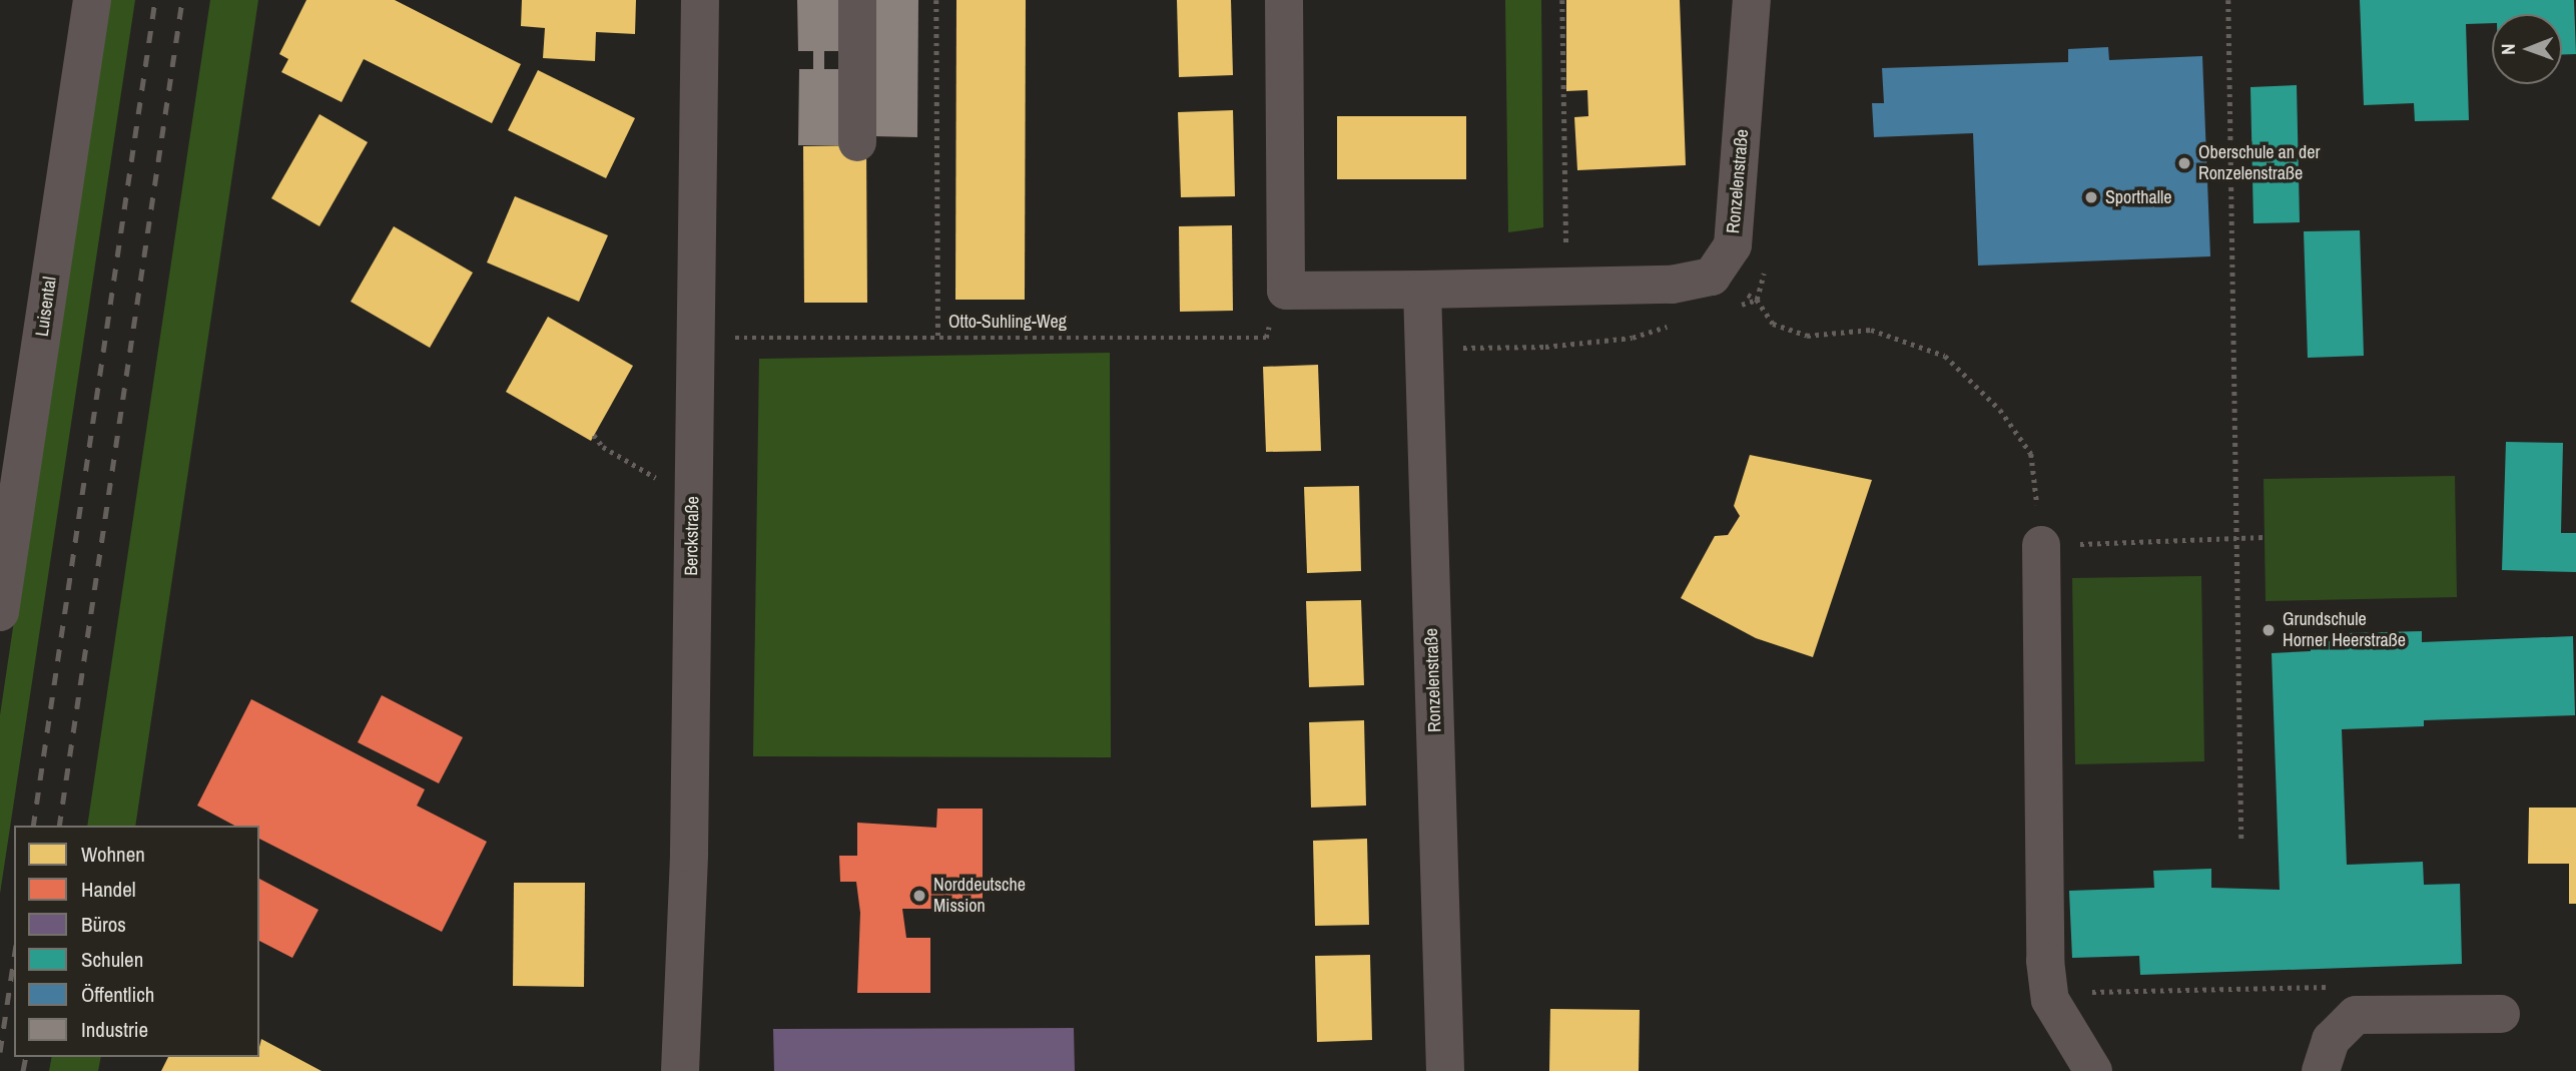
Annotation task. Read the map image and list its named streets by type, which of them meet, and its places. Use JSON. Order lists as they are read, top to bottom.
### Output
{
  "streets": {
    "street": ["Ronzelenstraße", "Luisental", "Berckstraße"],
    "path": ["Otto-Suhling-Weg"]
  },
  "crossings": [
    ["Otto-Suhling-Weg", "Berckstraße"]
  ],
  "places": [
    "Oberschule an der Ronzelenstraße",
    "Sporthalle",
    "Grundschule Horner Heerstraße",
    "Norddeutsche Mission"
  ],
  "legend": [
    "Wohnen",
    "Handel",
    "Büros",
    "Schulen",
    "Öffentlich",
    "Industrie"
  ],
  "north": "left"
}
